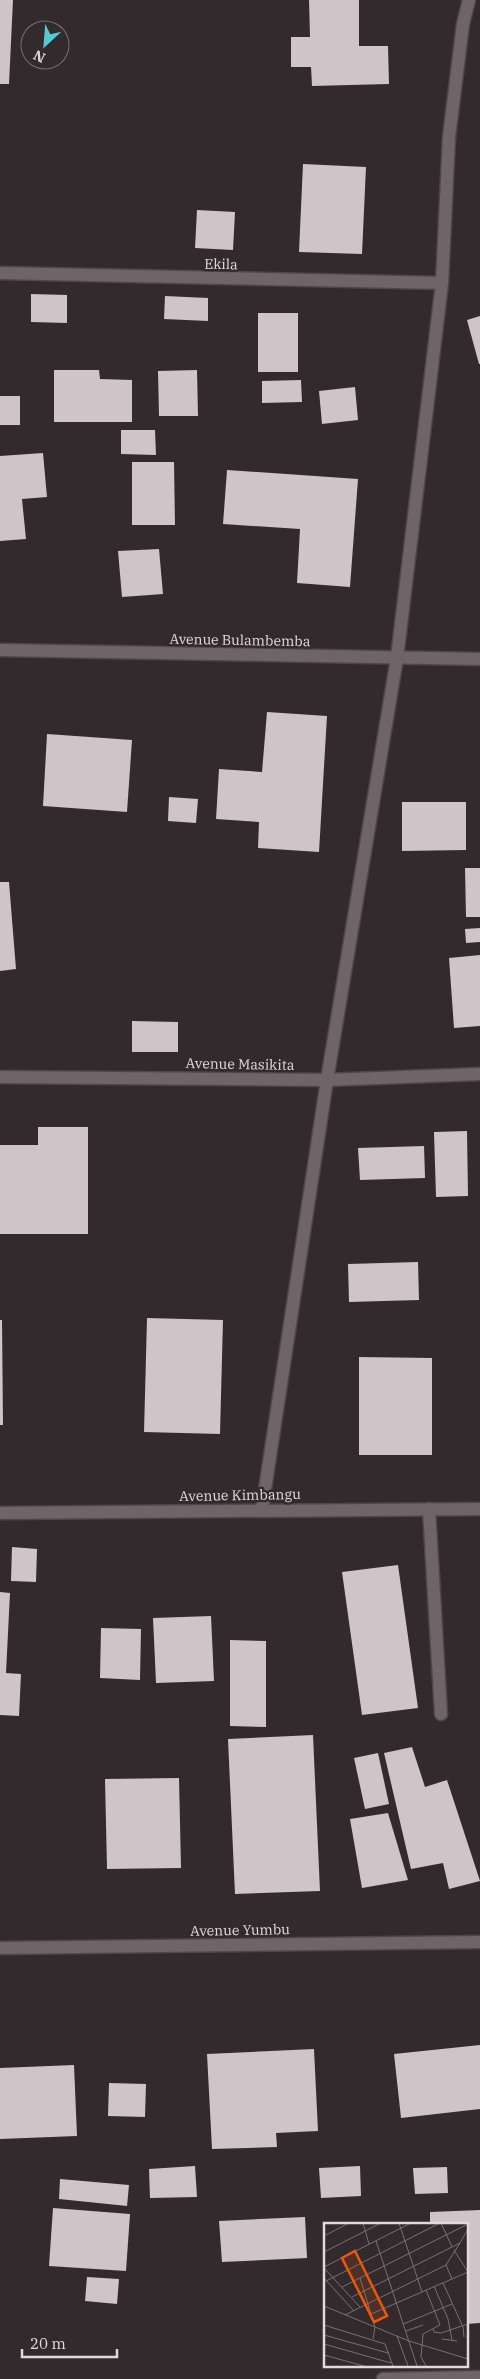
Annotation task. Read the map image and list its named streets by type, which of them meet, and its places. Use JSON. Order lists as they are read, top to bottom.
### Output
{
  "streets": {
    "street": [
      "Ekila",
      "Avenue Bulambemba",
      "Avenue Masikita",
      "Avenue Kimbangu",
      "Avenue Yumbu"
    ]
  },
  "scale_bar": "20 m",
  "north": "bottom left"
}
